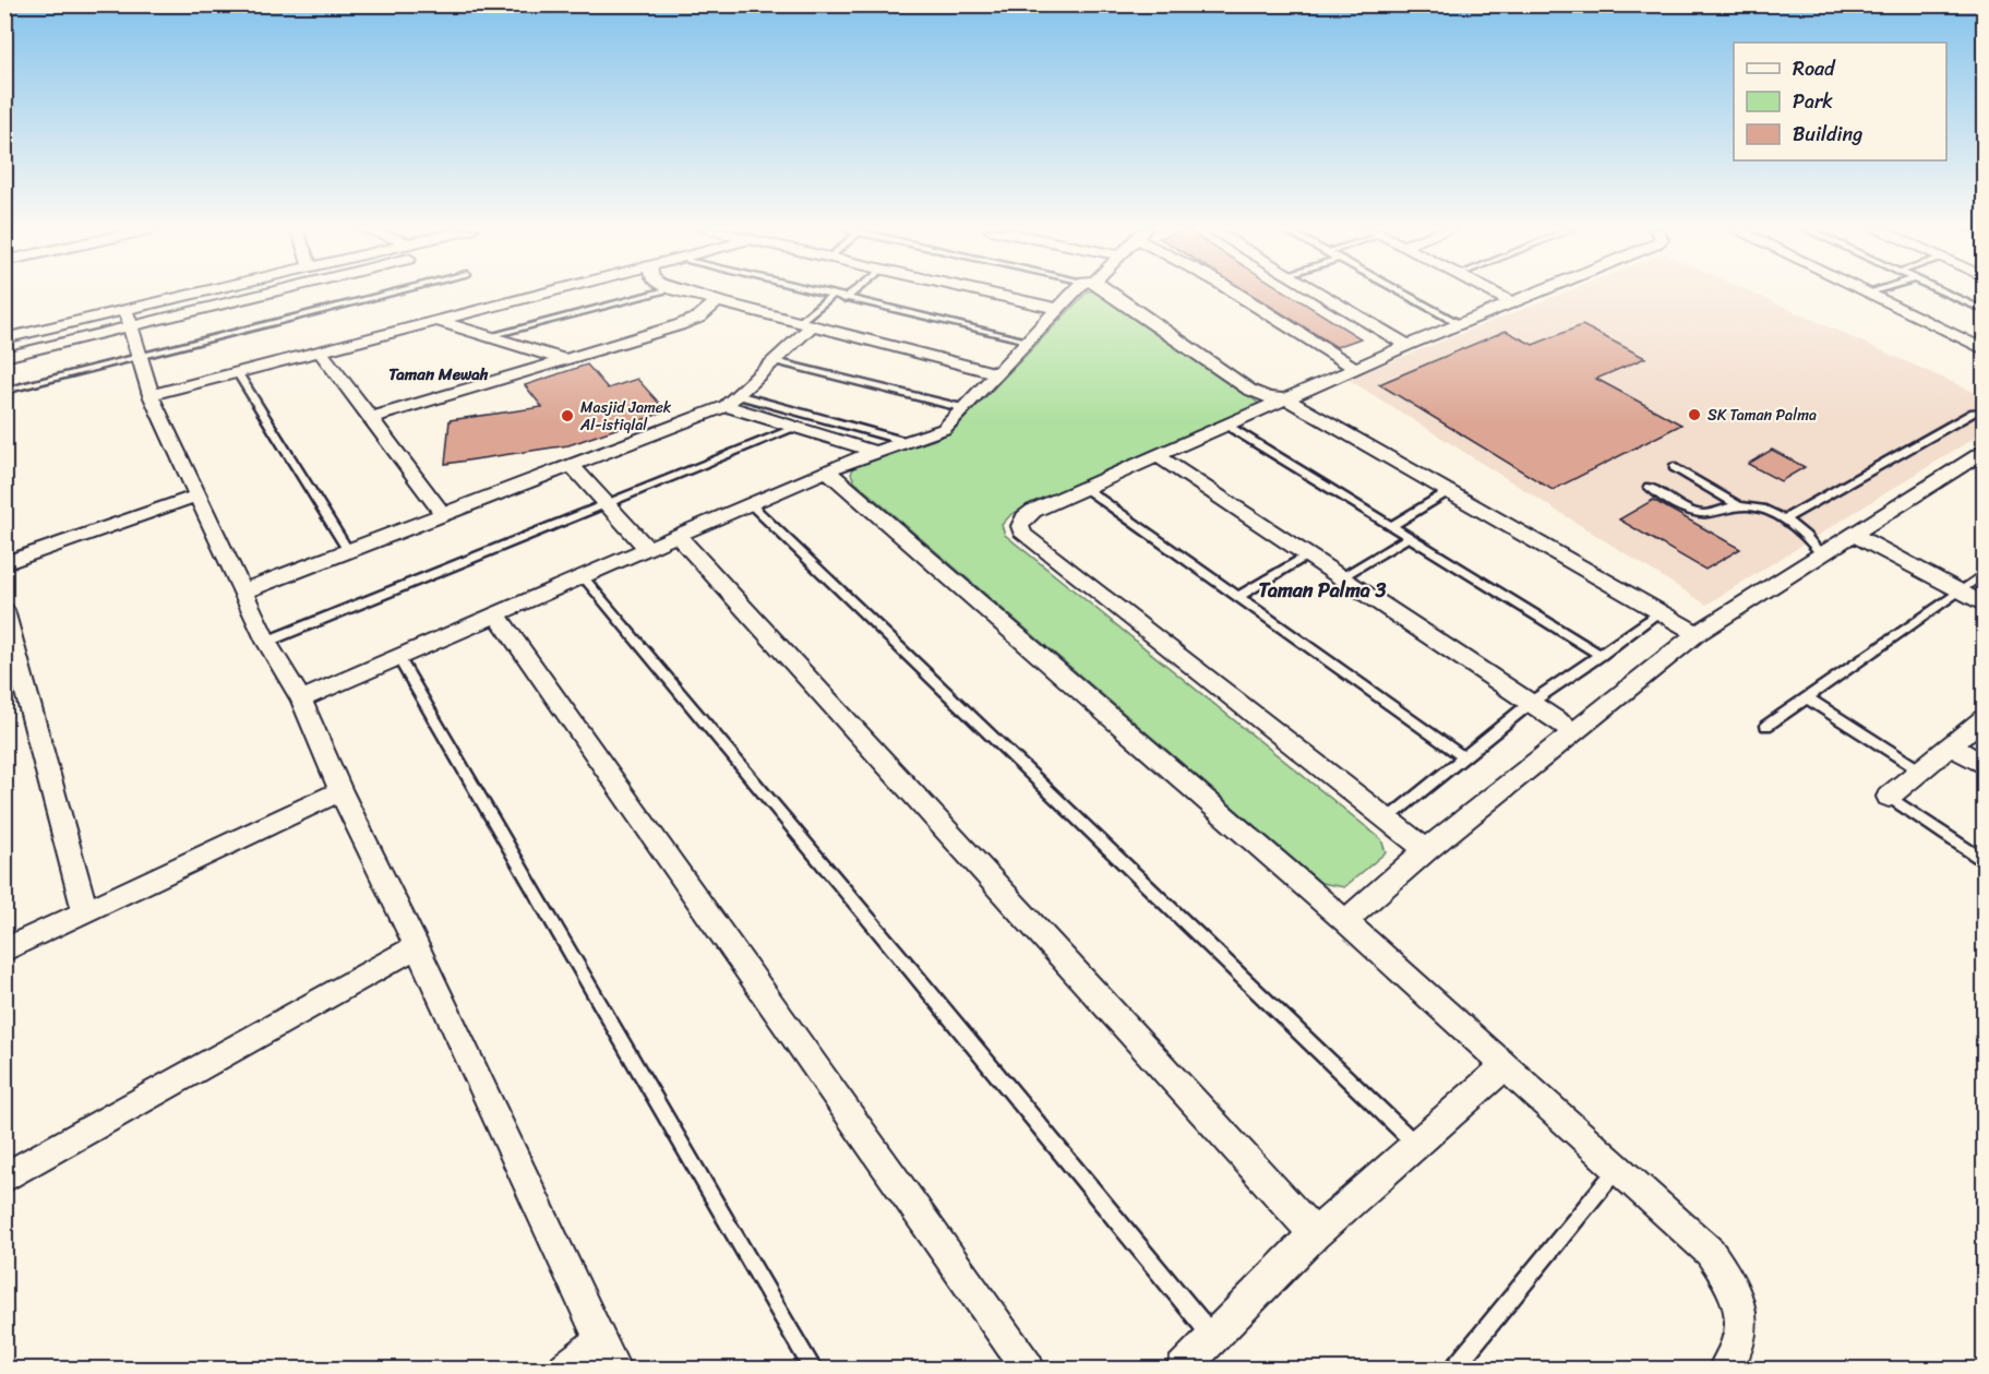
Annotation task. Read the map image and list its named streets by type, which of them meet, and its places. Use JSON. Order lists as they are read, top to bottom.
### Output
{
  "districts": ["Taman Mewah", "Taman Palma 3"],
  "places": ["SK Taman Palma", "Masjid Jamek Al-istiqlal"],
  "legend": ["Road", "Park", "Building"]
}
